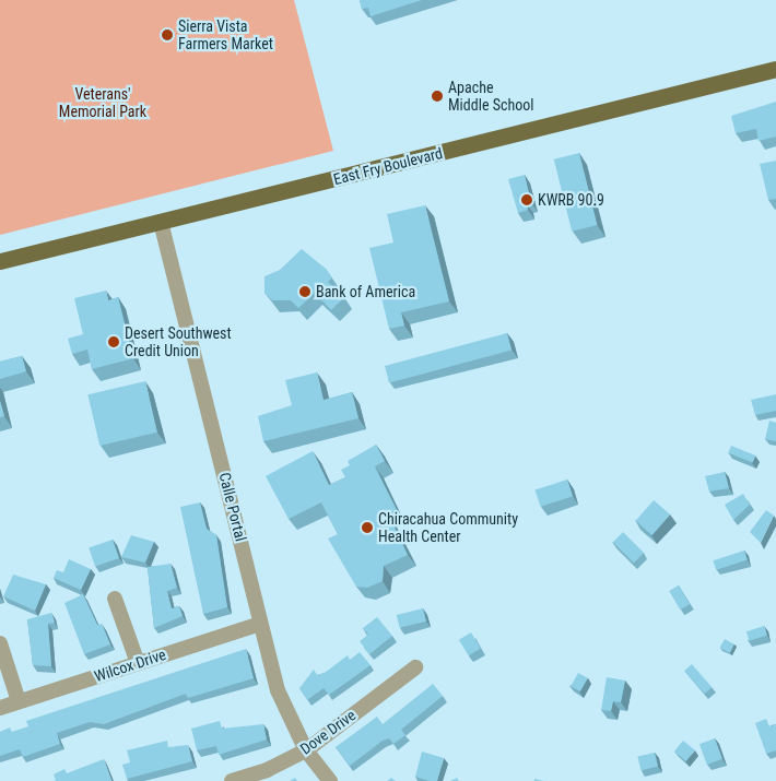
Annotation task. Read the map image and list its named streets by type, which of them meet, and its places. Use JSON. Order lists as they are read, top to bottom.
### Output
{
  "streets": {
    "main road": ["East Fry Boulevard"],
    "street": ["Calle Portal", "Wilcox Drive", "Dove Drive"]
  },
  "crossings": [
    ["East Fry Boulevard", "Calle Portal"],
    ["Calle Portal", "Wilcox Drive"],
    ["Calle Portal", "Dove Drive"]
  ],
  "parks": ["Veterans' Memorial Park"],
  "places": [
    "Sierra Vista Farmers Market",
    "Apache Middle School",
    "KWRB 90.9",
    "Bank of America",
    "Desert Southwest Credit Union",
    "Chiracahua Community Health Center"
  ]
}
